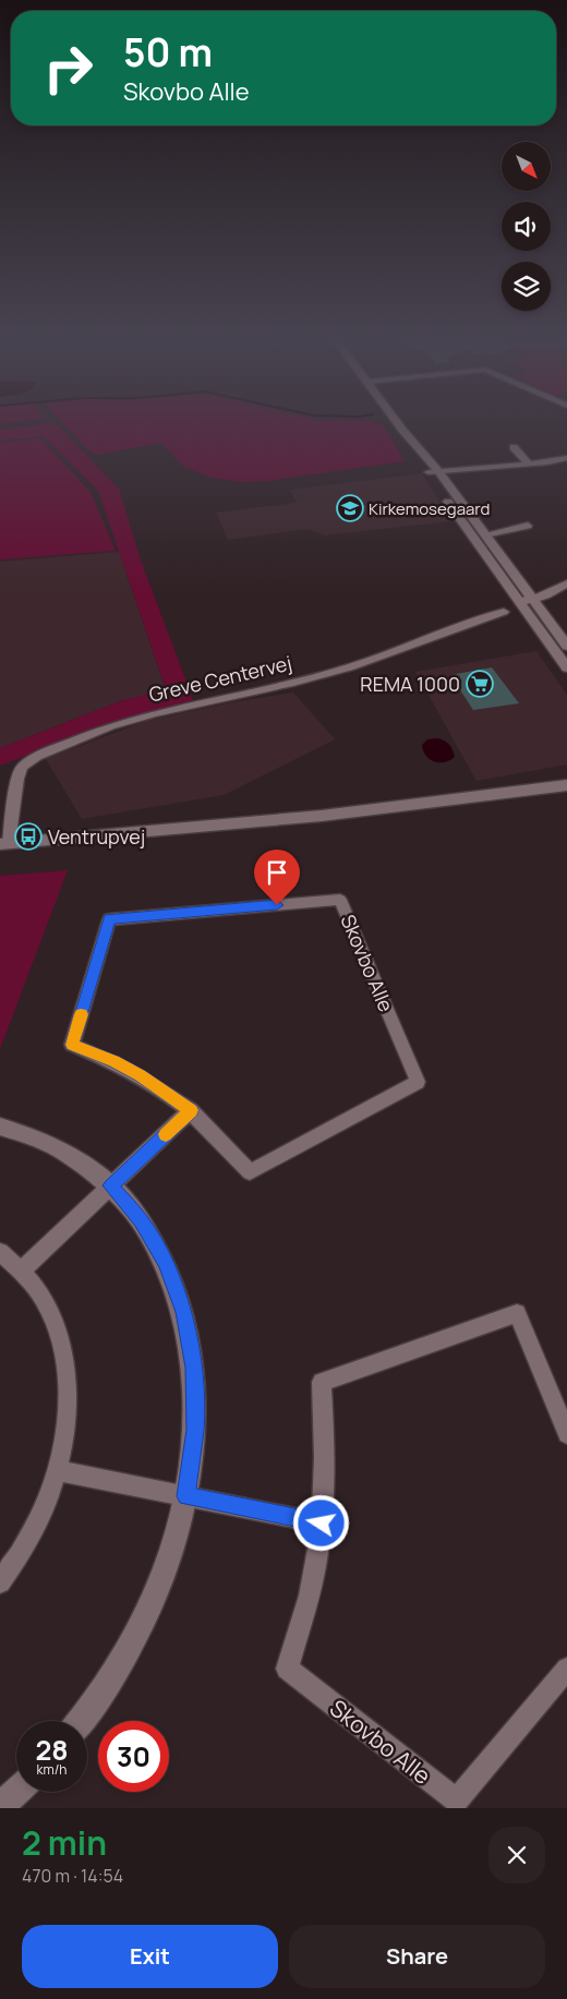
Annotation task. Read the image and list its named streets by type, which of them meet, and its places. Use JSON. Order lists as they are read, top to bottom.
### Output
{
  "streets": {
    "street": ["Greve Centervej", "Skovbo Alle"]
  },
  "places": {
    "school or university": ["Kirkemosegaard"],
    "supermarket": ["REMA 1000"],
    "bus stop": ["Ventrupvej"]
  },
  "north": "bottom right",
  "page": {
    "turn": ["50 m", "Skovbo Alle"],
    "speed": "28 km/h",
    "limit": "30",
    "heading": ["2 min", "470 m · 14:54"],
    "buttons": ["Exit", "Share"]
  }
}
